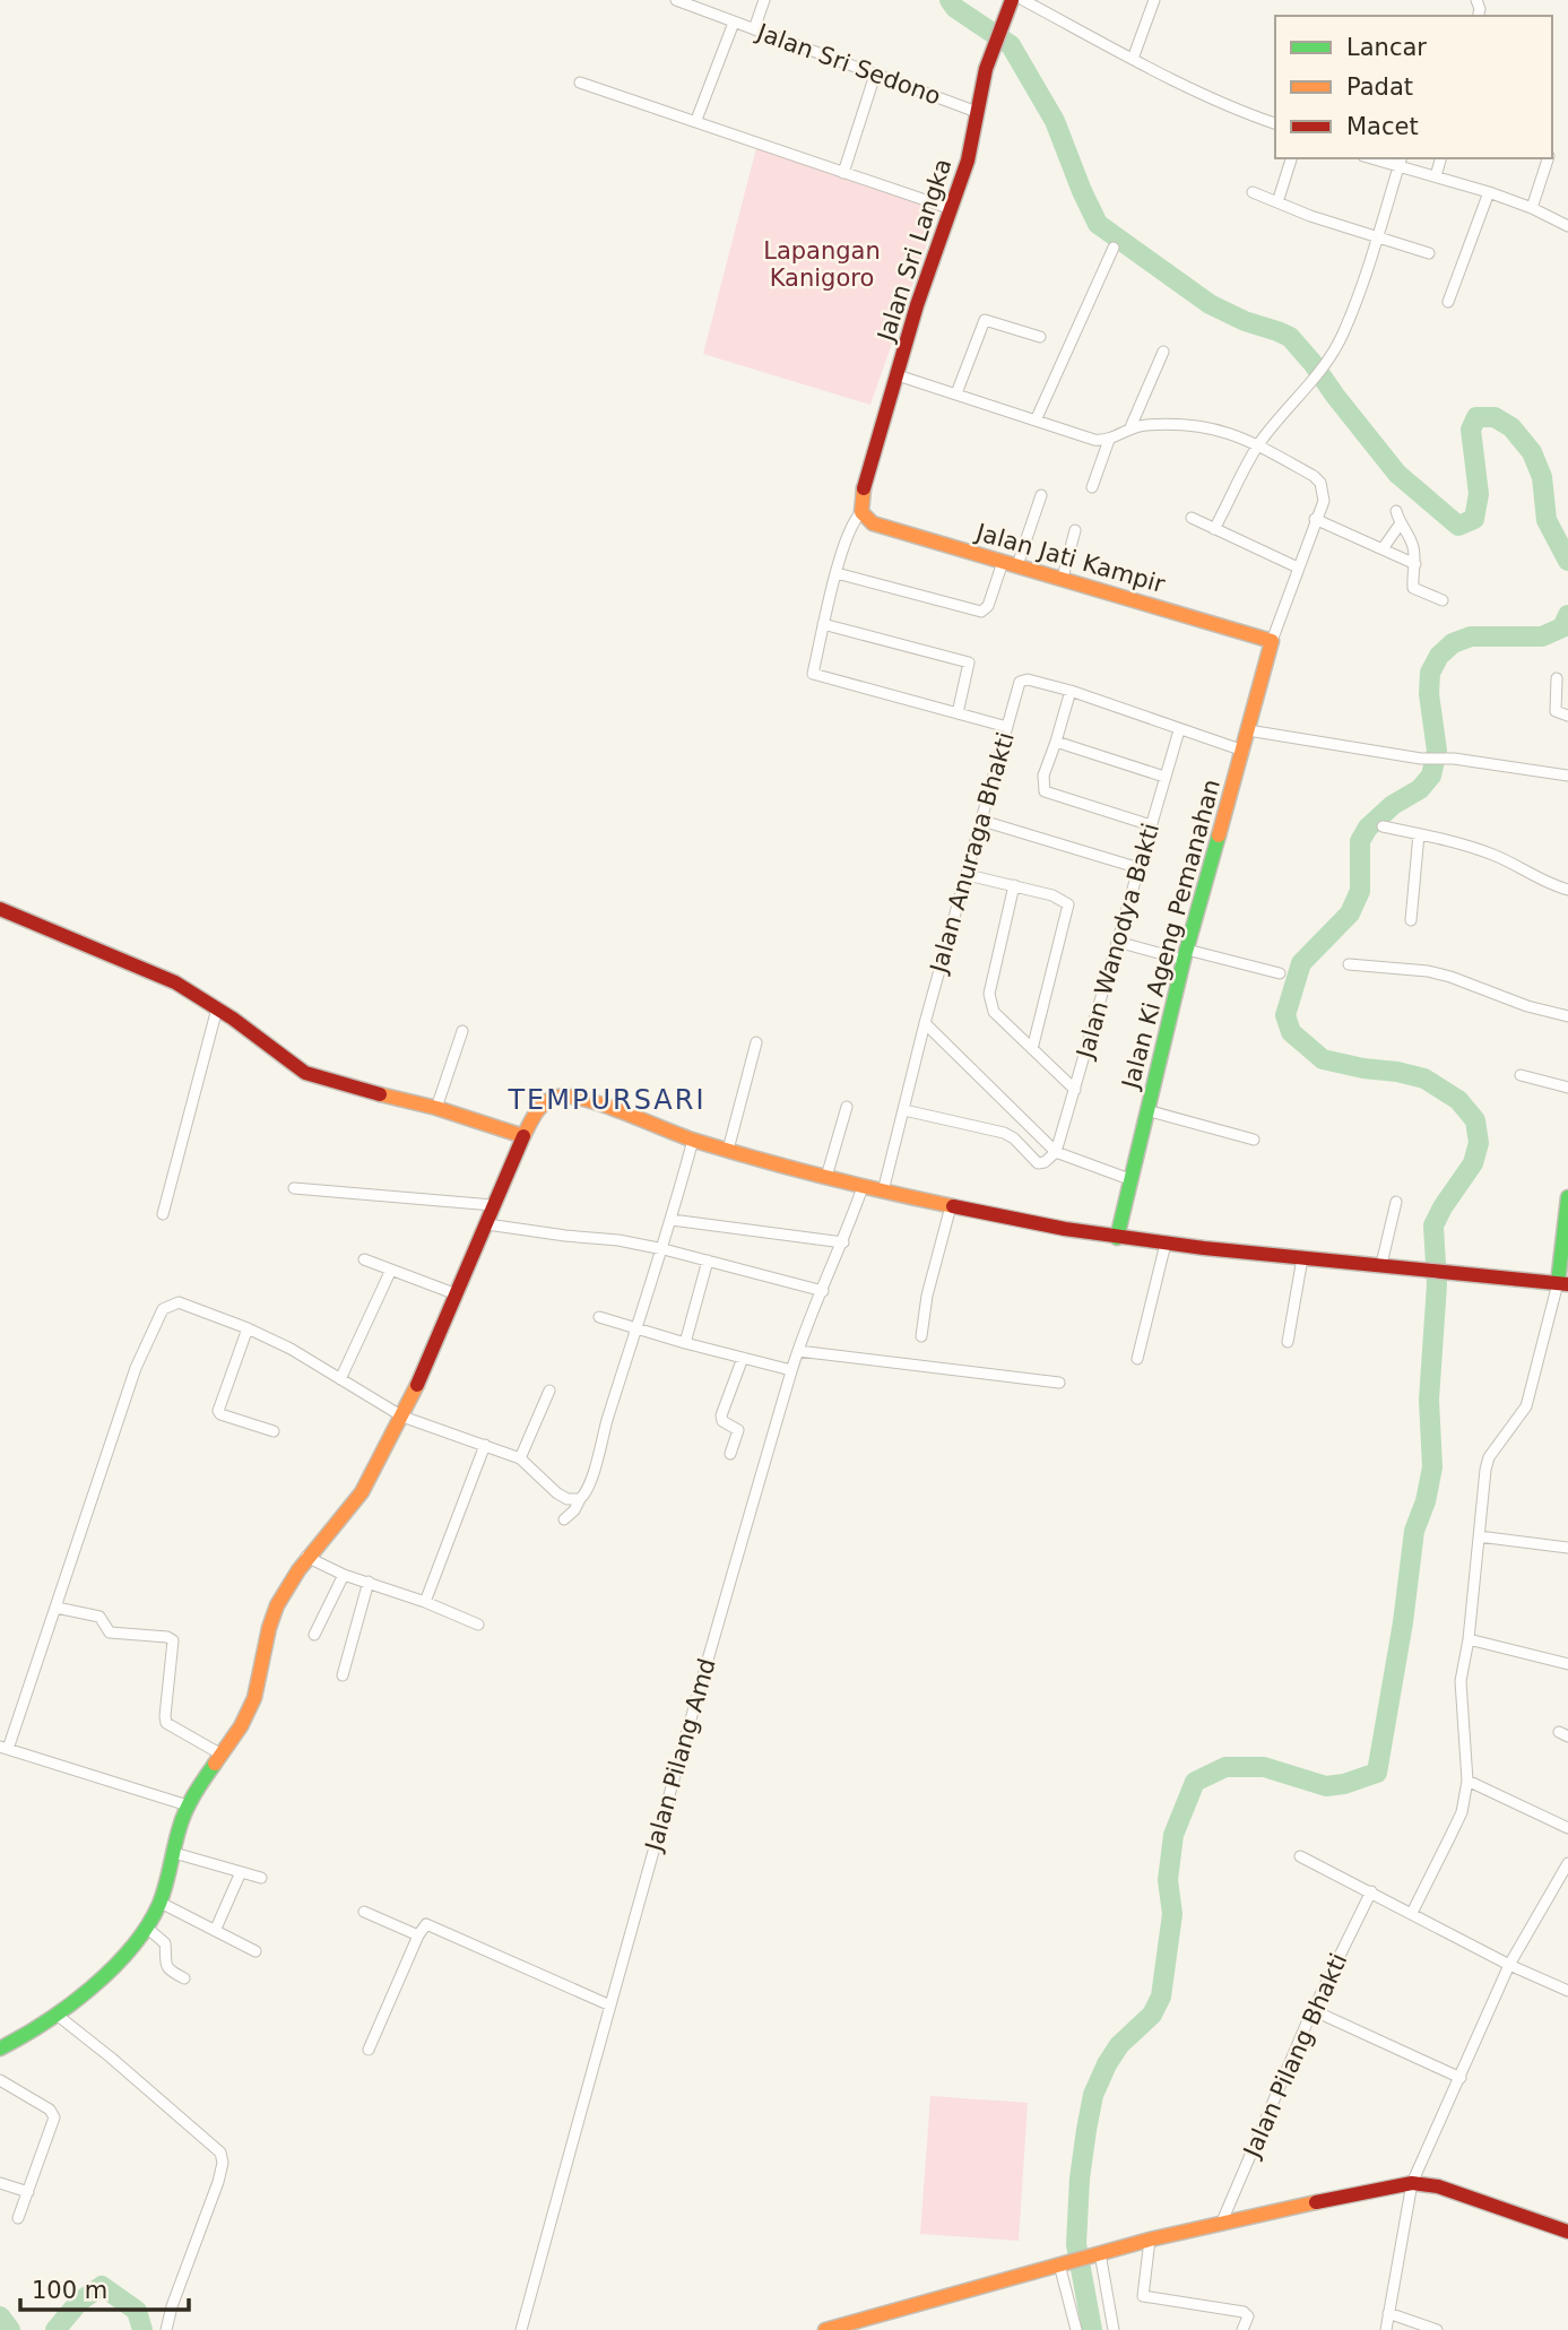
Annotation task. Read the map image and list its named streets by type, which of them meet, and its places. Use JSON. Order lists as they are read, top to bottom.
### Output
{
  "streets": {
    "street": [
      "Jalan Sri Sedono",
      "Jalan Sri Langka",
      "Jalan Jati Kampir",
      "Jalan Anuraga Bhakti",
      "Jalan Ki Ageng Pemanahan",
      "Jalan Wanodya Bakti",
      "Jalan Pilang Amd",
      "Jalan Pilang Bhakti"
    ]
  },
  "crossings": [
    ["Jalan Sri Sedono", "Jalan Sri Langka"],
    ["Jalan Sri Langka", "Jalan Jati Kampir"],
    ["Jalan Jati Kampir", "Jalan Ki Ageng Pemanahan"]
  ],
  "districts": ["TEMPURSARI"],
  "parks": ["Lapangan Kanigoro"],
  "legend": ["Lancar", "Padat", "Macet"],
  "scale_bar": "100 m"
}
